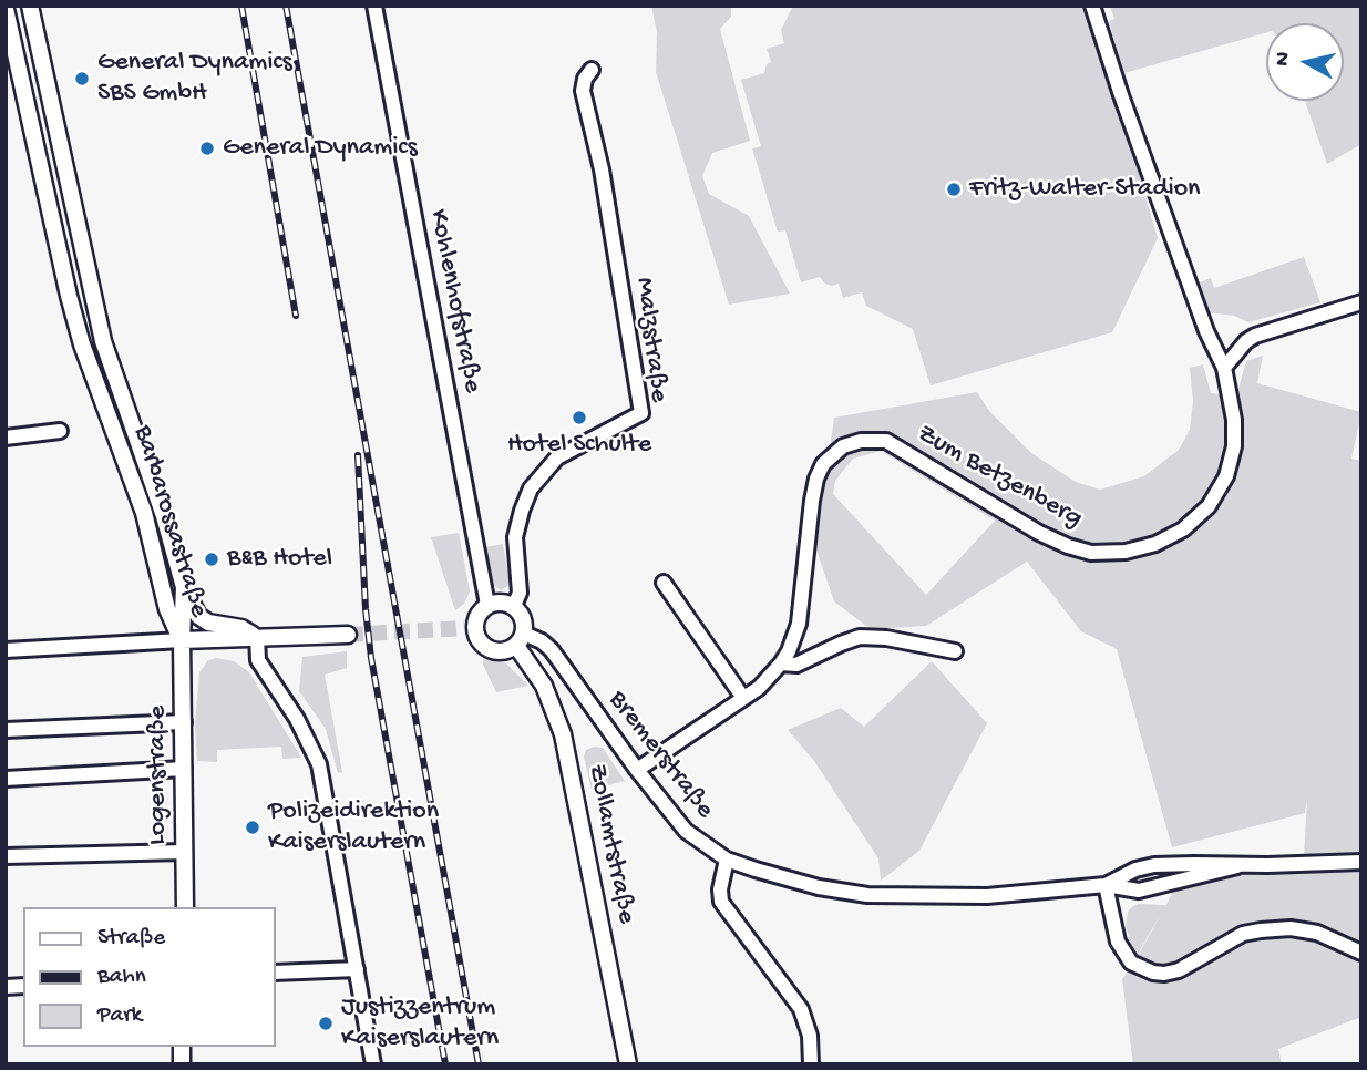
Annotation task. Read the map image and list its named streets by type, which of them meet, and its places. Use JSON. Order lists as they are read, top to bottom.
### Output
{
  "streets": {
    "main road": ["Barbarossastraße", "Logenstraße", "Zollamtstraße"],
    "street": [
      "Kohlenhofstraße",
      "Malzstraße",
      "Zum Betzenberg",
      "Bremerstraße"
    ]
  },
  "crossings": [
    ["Kohlenhofstraße", "Malzstraße"],
    ["Kohlenhofstraße", "Bremerstraße"],
    ["Kohlenhofstraße", "Zollamtstraße"],
    ["Malzstraße", "Bremerstraße"],
    ["Malzstraße", "Zollamtstraße"],
    ["Zum Betzenberg", "Bremerstraße"],
    ["Barbarossastraße", "Logenstraße"],
    ["Bremerstraße", "Zollamtstraße"]
  ],
  "places": [
    "General Dynamics SBS GmbH",
    "General Dynamics",
    "Fritz-Walter-Stadion",
    "Hotel Schulte",
    "B&B Hotel",
    "Polizeidirektion Kaiserslautern",
    "Justizzentrum Kaiserslautern"
  ],
  "legend": ["Straße", "Bahn", "Park"],
  "north": "left"
}
